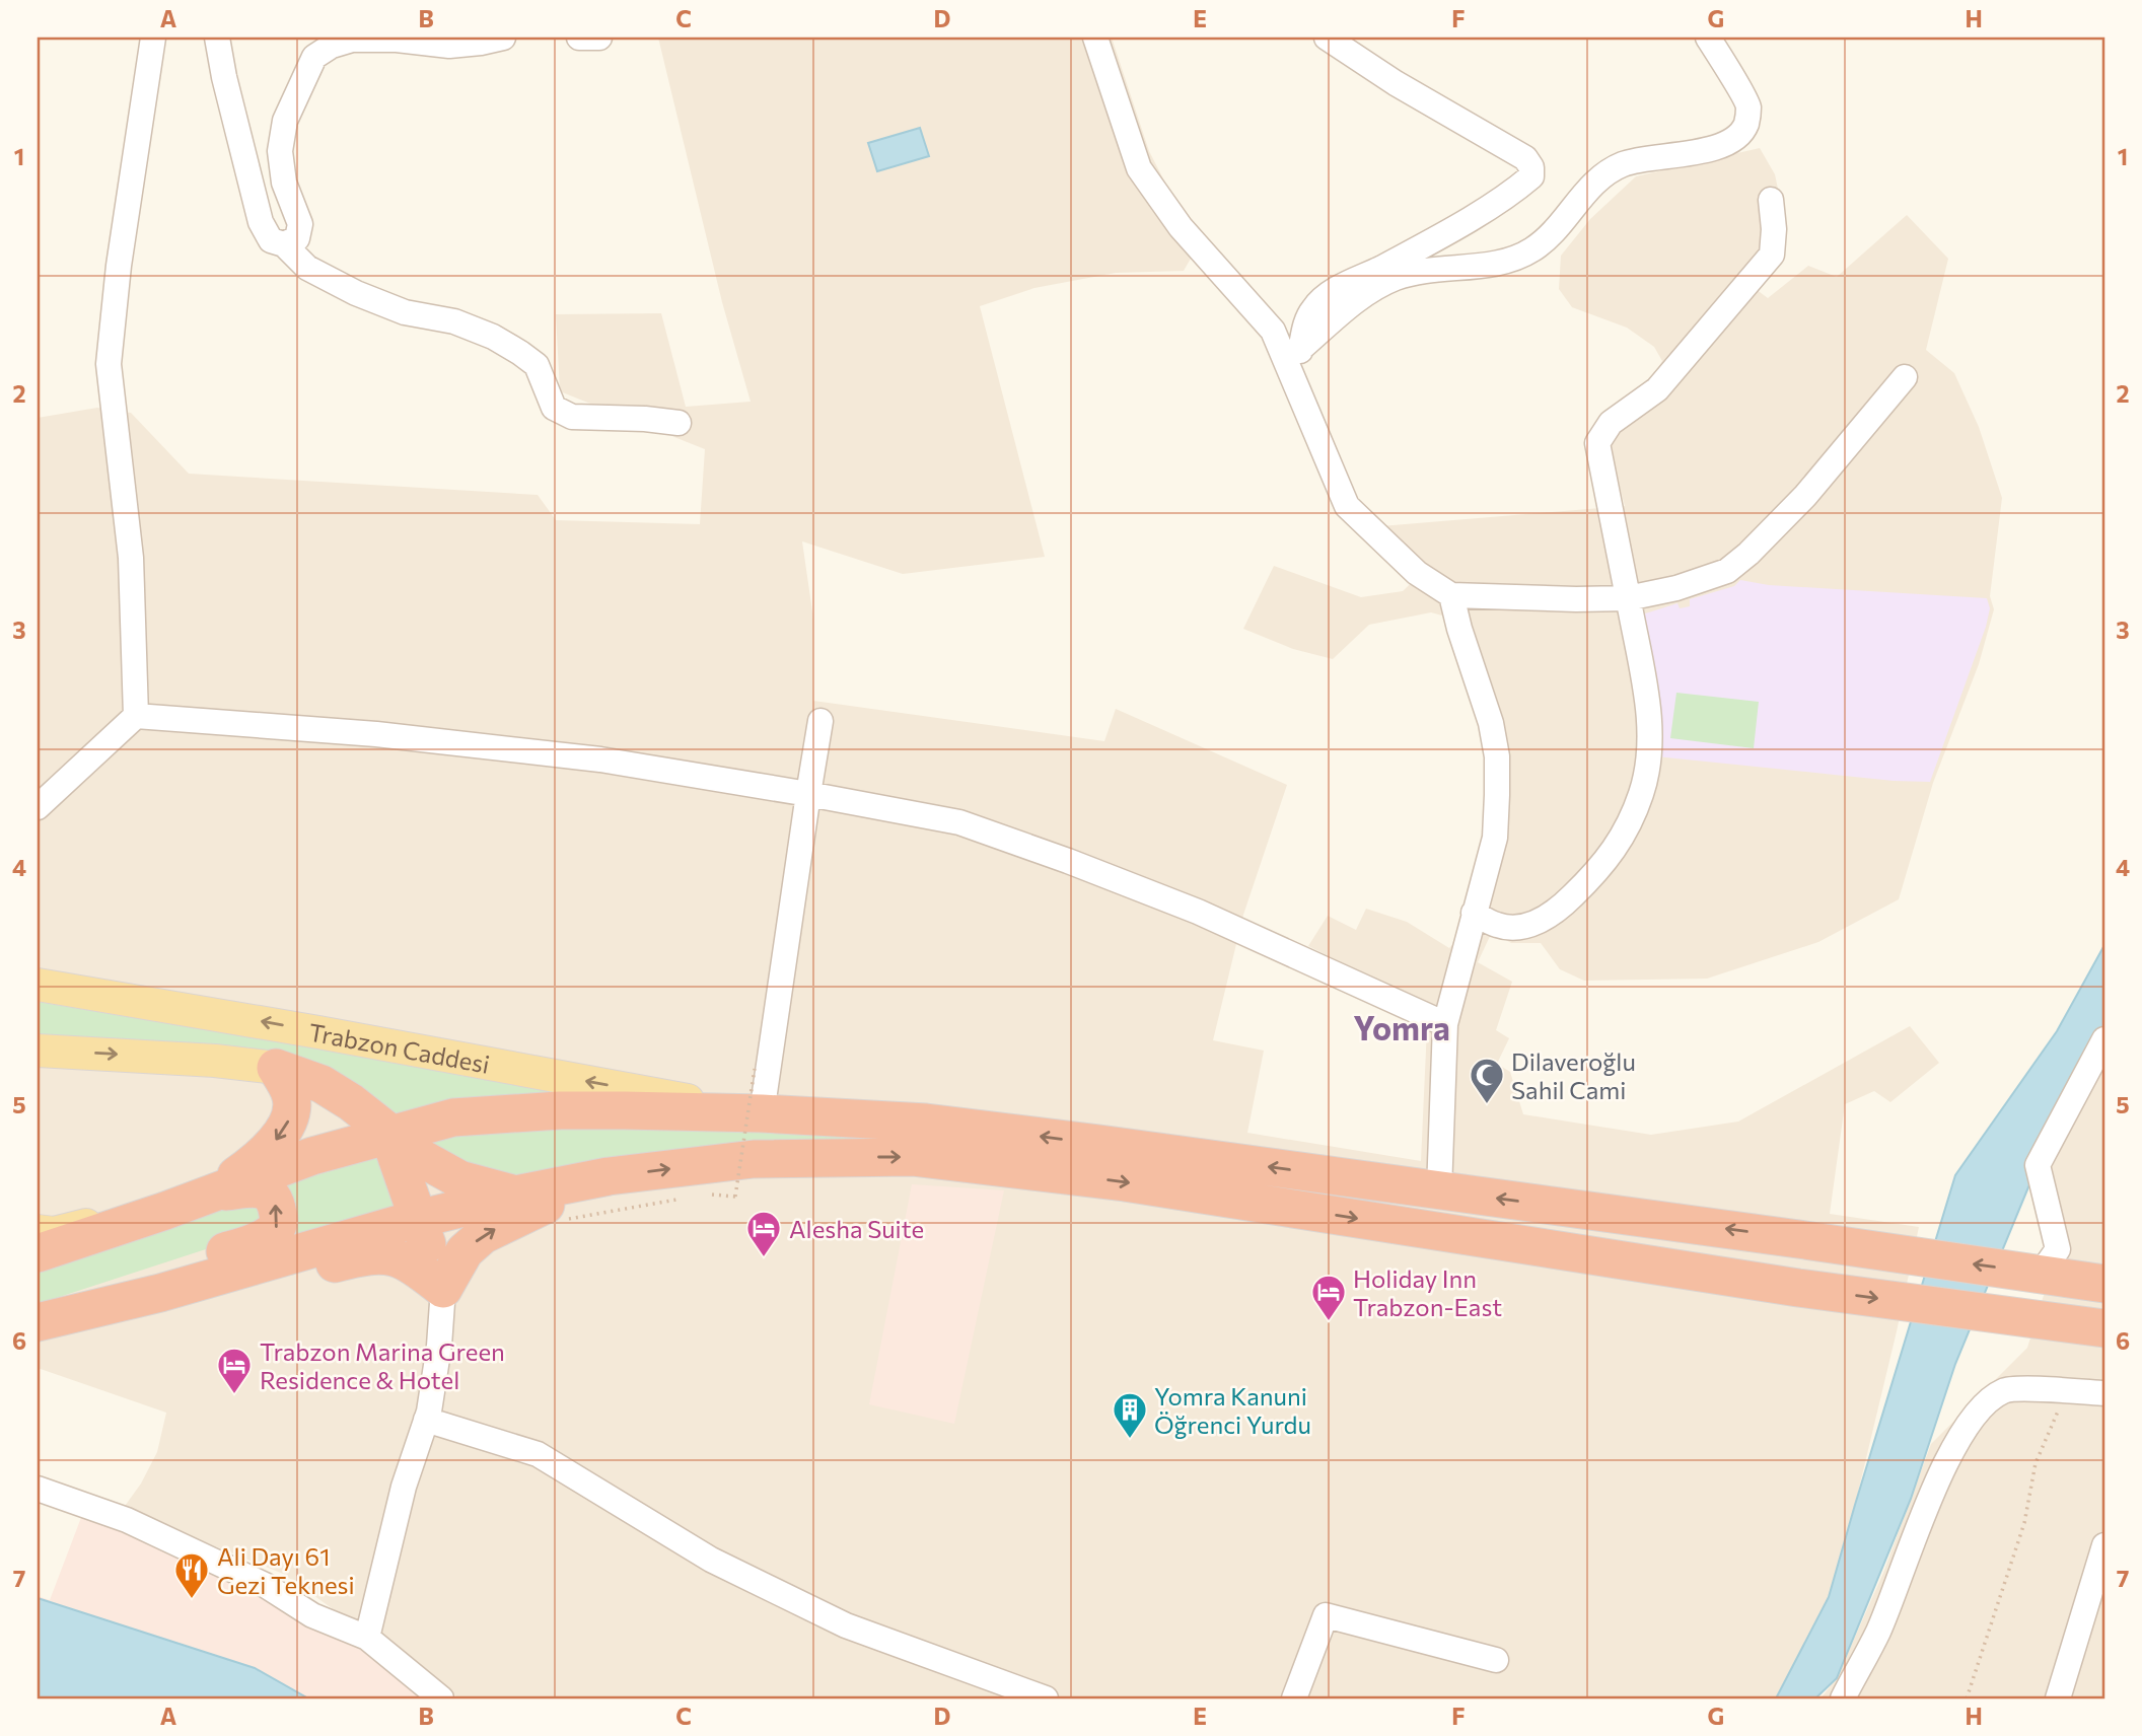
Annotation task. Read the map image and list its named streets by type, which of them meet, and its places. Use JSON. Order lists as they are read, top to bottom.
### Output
{
  "streets": {
    "main road": ["Trabzon Caddesi"]
  },
  "districts": ["Yomra"],
  "places": {
    "mosque": ["Dilaveroğlu Sahil Cami"],
    "hotel": ["Alesha Suite", "Holiday Inn Trabzon-East", "Trabzon Marina Green Residence & Hotel"],
    "building": ["Yomra Kanuni Öğrenci Yurdu"],
    "restaurant": ["Ali Dayı 61 Gezi Teknesi"]
  },
  "grid": {
    "columns": [
      "A",
      "B",
      "C",
      "D",
      "E",
      "F",
      "G",
      "H"
    ],
    "rows": [
      "1",
      "2",
      "3",
      "4",
      "5",
      "6",
      "7"
    ]
  }
}
